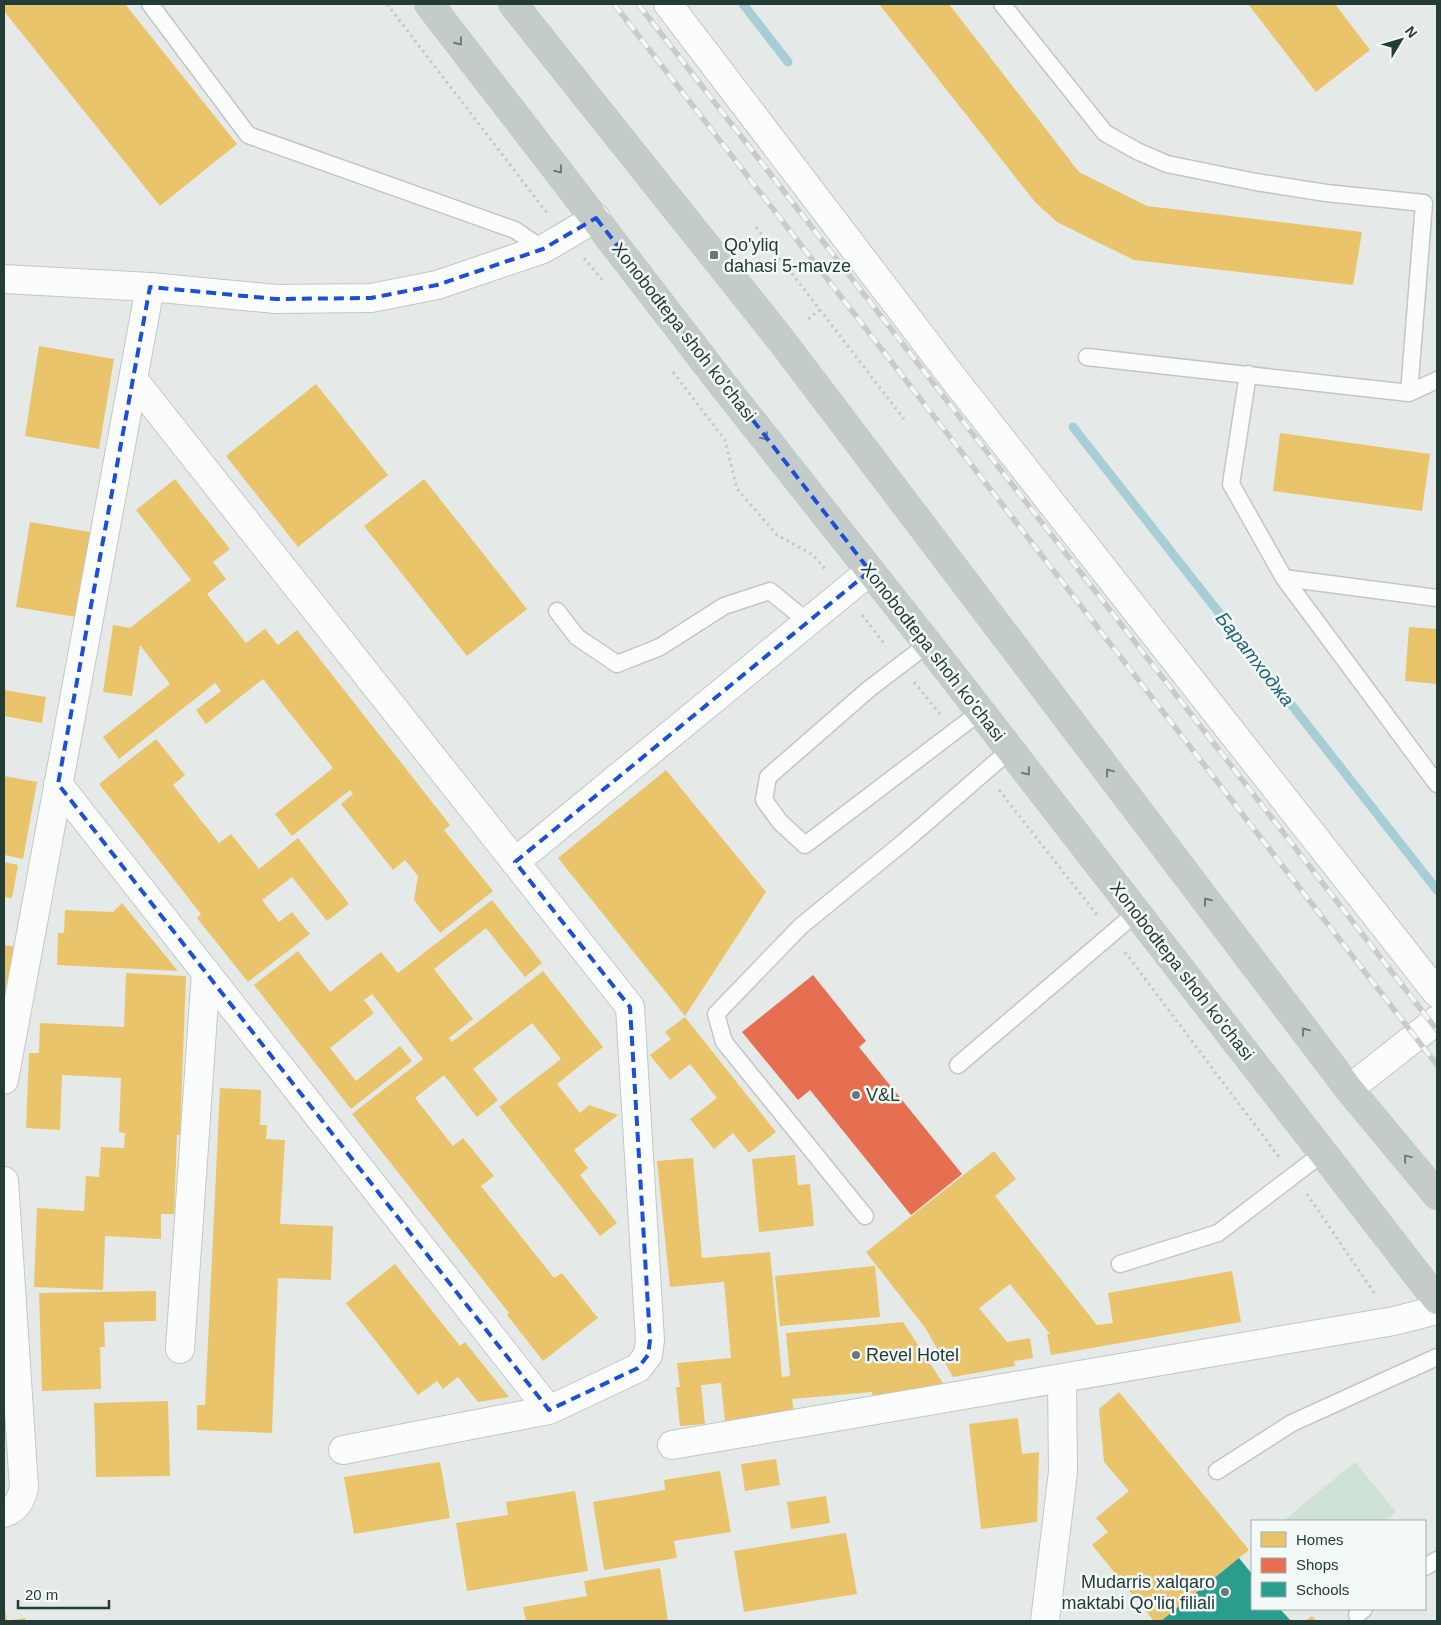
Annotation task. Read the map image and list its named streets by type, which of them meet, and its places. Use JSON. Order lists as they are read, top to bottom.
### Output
{
  "streets": {
    "highway": ["Xonobodtepa shoh ko'chasi"]
  },
  "water": ["Баратходжа"],
  "places": {
    "transit": ["Qo'yliq dahasi 5-mavze"],
    "other": ["V&L", "Revel Hotel", "Mudarris xalqaro maktabi Qo'liq filiali"]
  },
  "legend": ["Homes", "Shops", "Schools"],
  "scale_bar": "20 m",
  "north": "top right"
}
